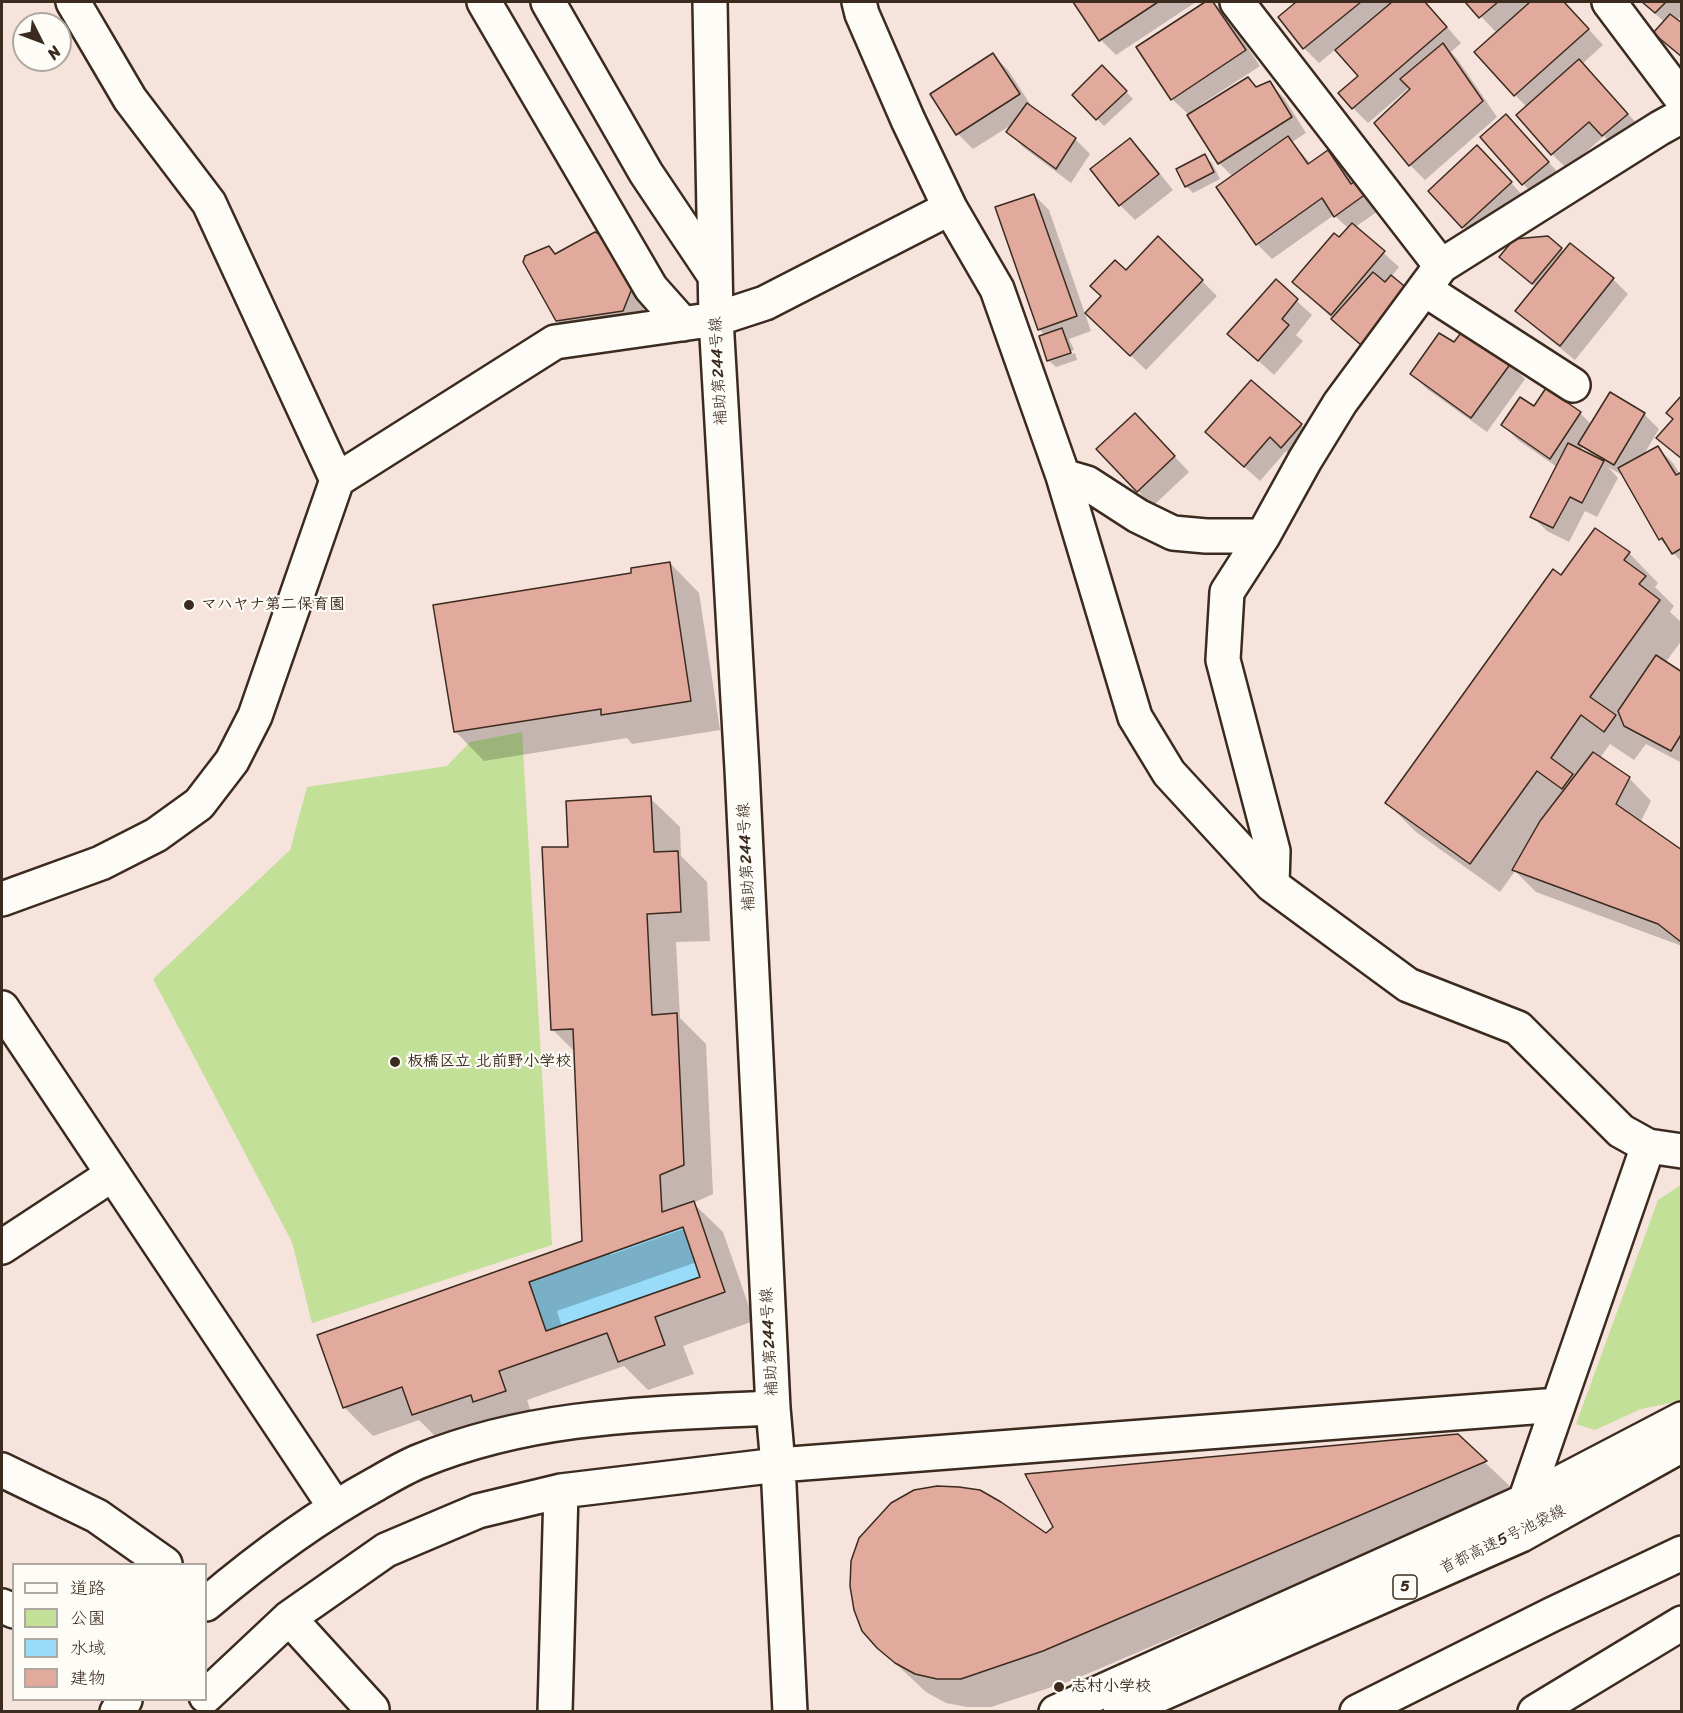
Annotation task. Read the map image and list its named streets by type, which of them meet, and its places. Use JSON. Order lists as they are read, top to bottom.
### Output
{
  "streets": {
    "main road": ["補助第244号線", "首都高速5号池袋線", "5"]
  },
  "places": ["マハヤナ第二保育園", "板橋区立 北前野小学校", "志村小学校"],
  "legend": [
    "道路",
    "公園",
    "水域",
    "建物"
  ],
  "north": "bottom right"
}
